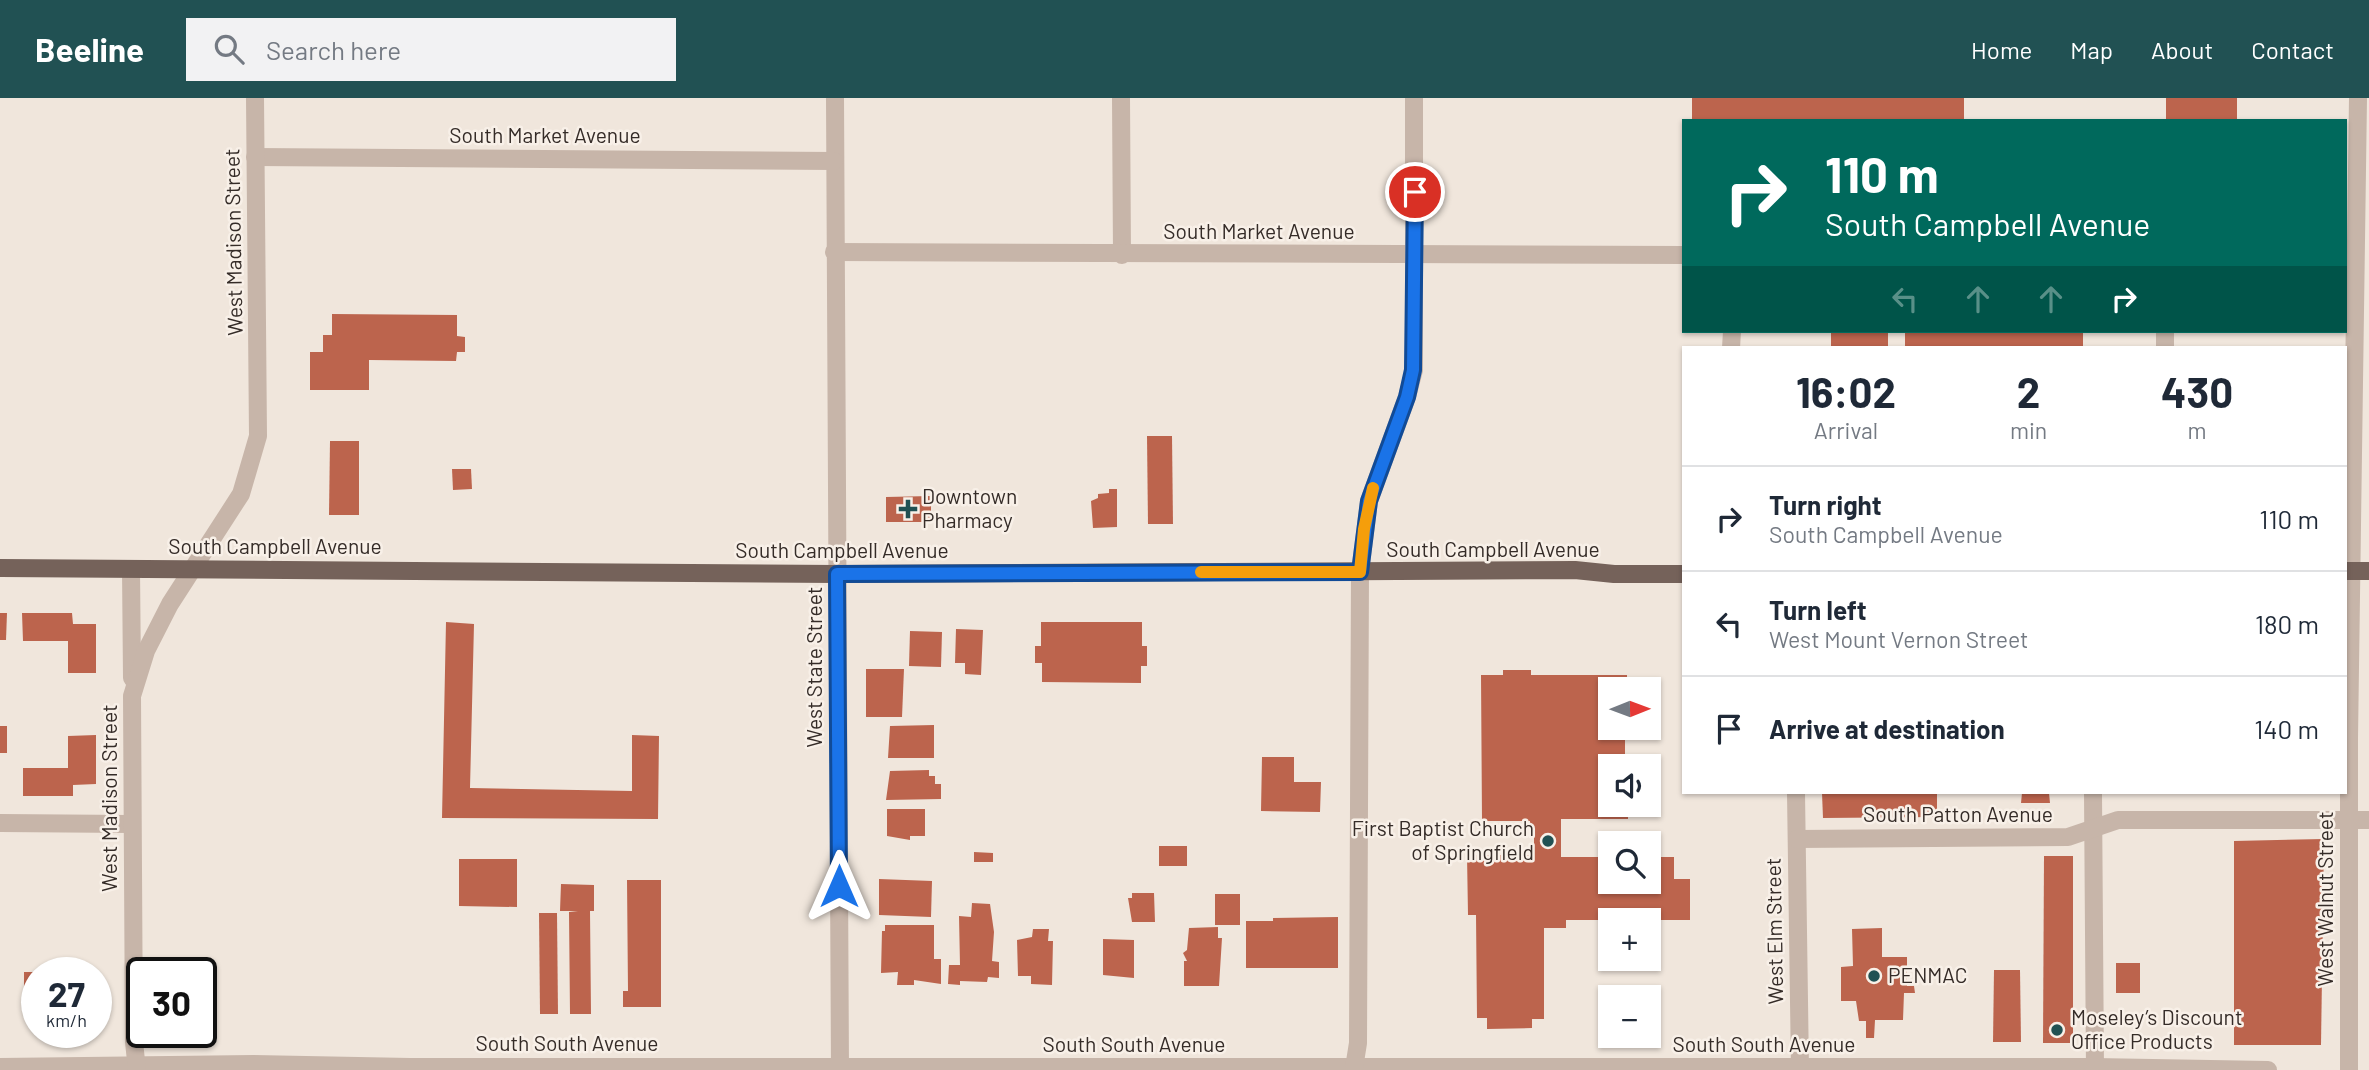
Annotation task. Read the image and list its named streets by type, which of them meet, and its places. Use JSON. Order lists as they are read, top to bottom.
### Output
{
  "streets": {
    "main road": ["South Campbell Avenue"],
    "street": [
      "South Market Avenue",
      "West Madison Street",
      "West State Street",
      "South Patton Avenue",
      "West Walnut Street",
      "West Elm Street",
      "South South Avenue"
    ]
  },
  "crossings": [
    ["South Market Avenue", "West Madison Street"],
    ["South Market Avenue", "West State Street"],
    ["West Madison Street", "South Campbell Avenue"],
    ["West Madison Street", "South South Avenue"],
    ["South Campbell Avenue", "West State Street"],
    ["West State Street", "South South Avenue"],
    ["South Patton Avenue", "West Walnut Street"],
    ["South Patton Avenue", "West Elm Street"],
    ["West Elm Street", "South South Avenue"]
  ],
  "places": {
    "health": ["Downtown Pharmacy"],
    "other": ["First Baptist Church of Springfield", "PENMAC", "Moseley’s Discount Office Products"]
  },
  "north": "right",
  "page": {
    "header": "Beeline",
    "search": "Search here",
    "nav": [
      "Home",
      "Map",
      "About",
      "Contact"
    ],
    "turn": ["110 m", "South Campbell Avenue"],
    "eta": [
      "16:02",
      "Arrival",
      "2",
      "min",
      "430",
      "m"
    ],
    "list": [
      {
        "name": "Turn right",
        "note": "South Campbell Avenue",
        "value": "110 m"
      },
      {
        "name": "Turn left",
        "note": "West Mount Vernon Street",
        "value": "180 m"
      },
      {
        "name": "Arrive at destination",
        "value": "140 m"
      }
    ],
    "map_buttons": ["+", "−"],
    "speed": "27 km/h",
    "limit": "30"
  }
}
